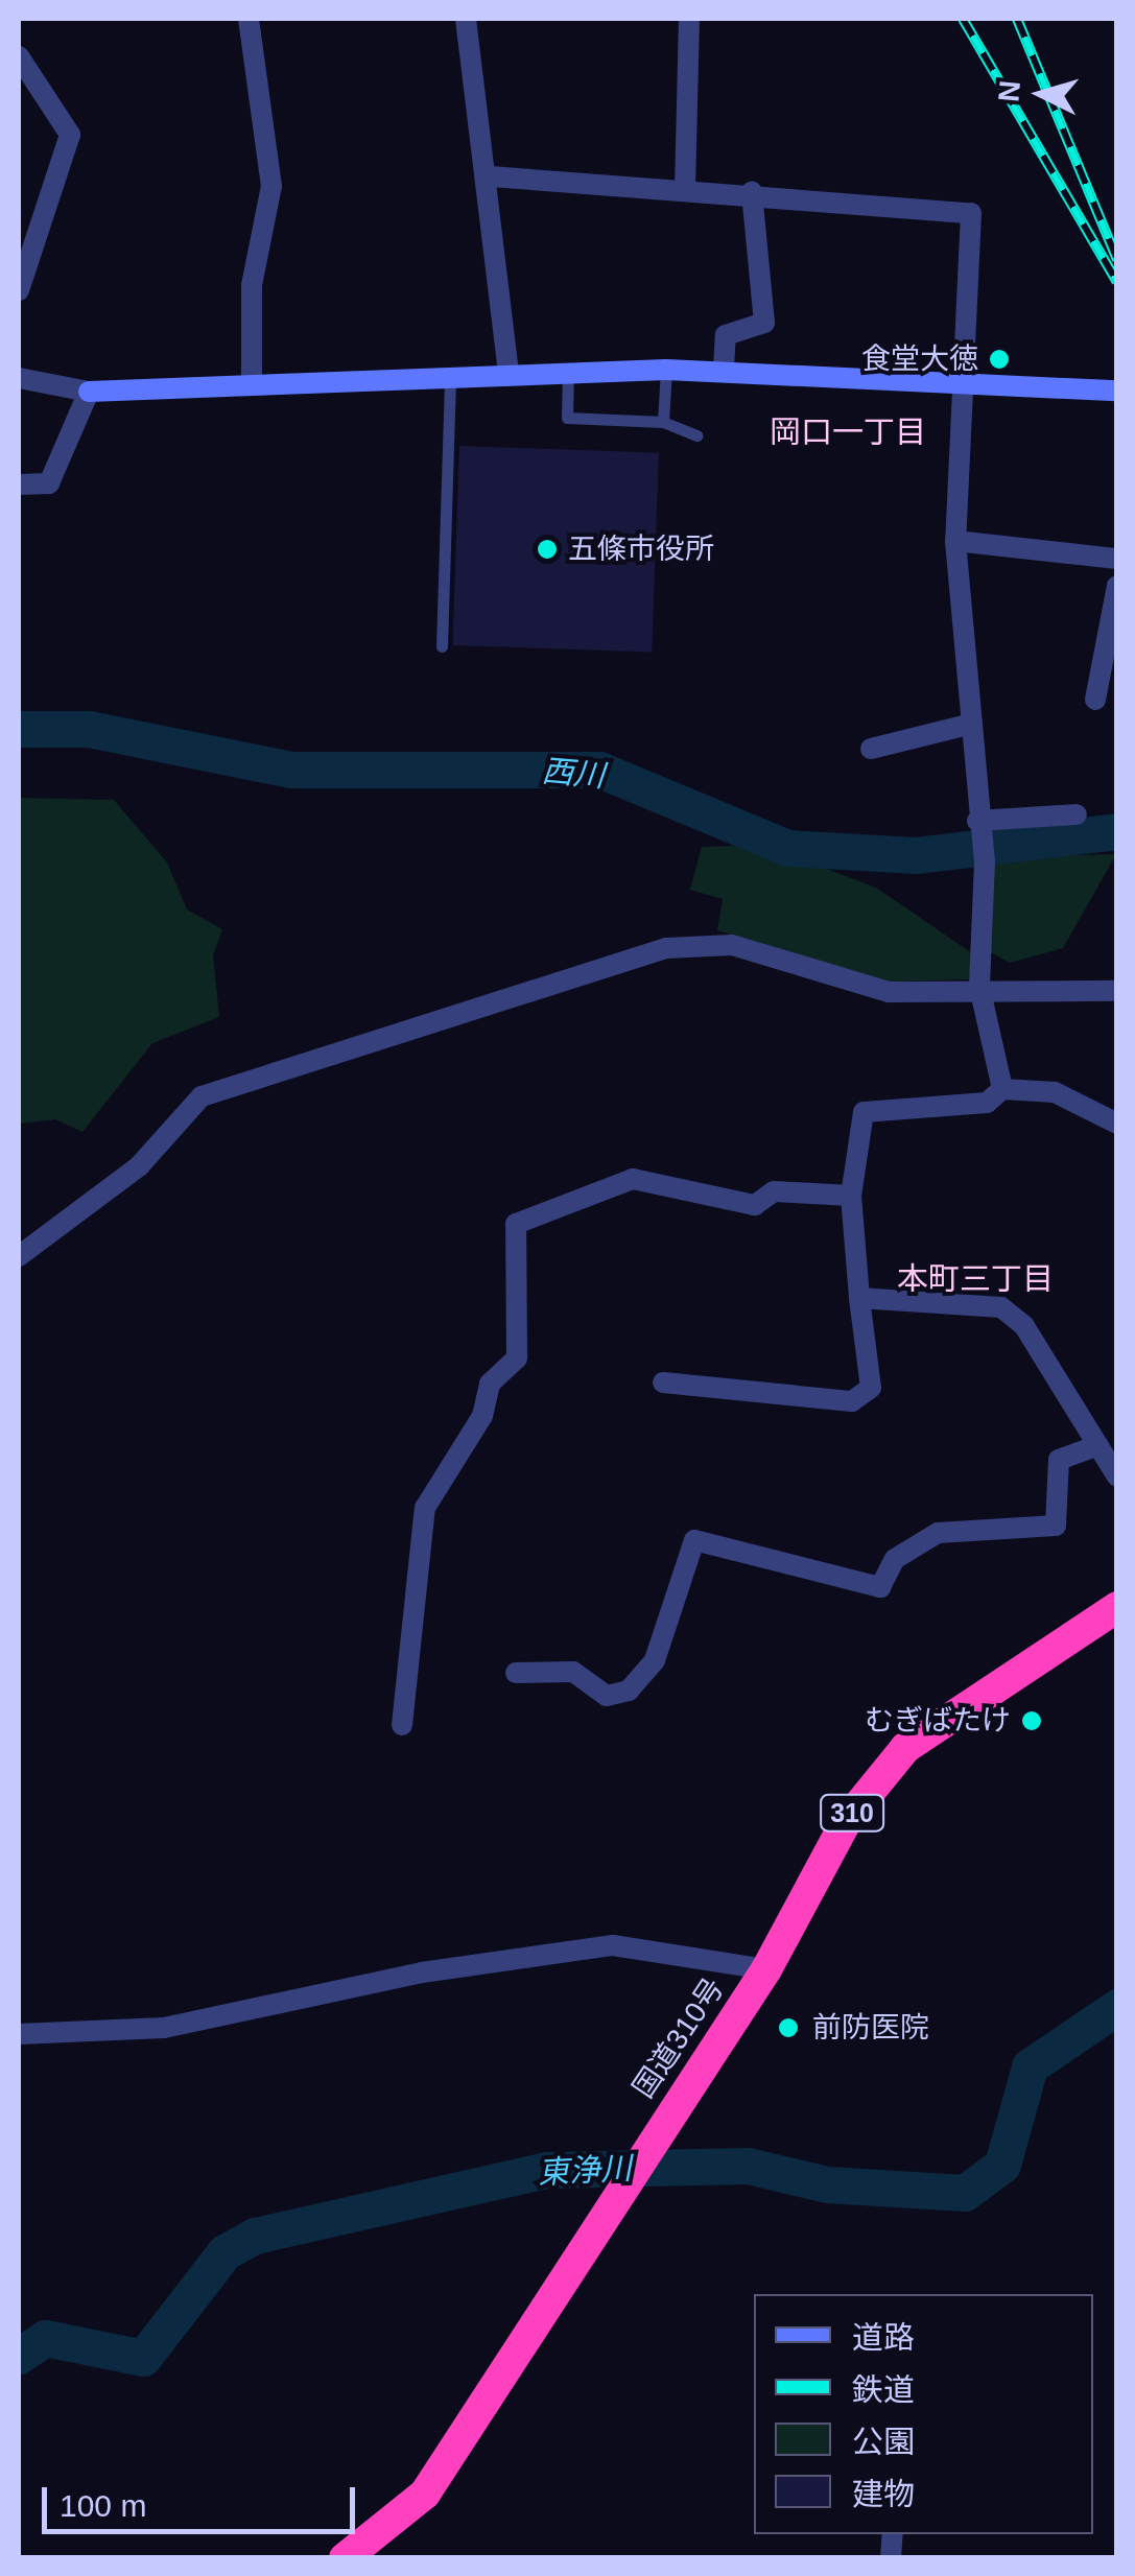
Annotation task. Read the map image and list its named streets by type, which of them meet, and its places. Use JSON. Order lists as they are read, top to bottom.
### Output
{
  "streets": {
    "highway": ["310", "国道310号"]
  },
  "districts": ["岡口一丁目", "本町三丁目"],
  "water": ["西川", "東浄川"],
  "places": [
    "食堂大徳",
    "五條市役所",
    "むぎばたけ",
    "前防医院"
  ],
  "legend": [
    "道路",
    "鉄道",
    "公園",
    "建物"
  ],
  "scale_bar": "100 m",
  "north": "left"
}
